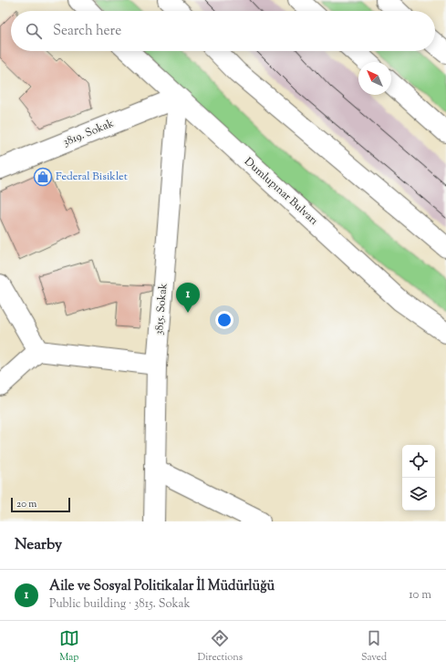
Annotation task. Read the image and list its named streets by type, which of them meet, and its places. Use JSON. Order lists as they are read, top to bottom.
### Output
{
  "streets": {
    "main road": ["3819. Sokak", "Dumlupınar Bulvarı", "3815. Sokak"]
  },
  "crossings": [
    ["3819. Sokak", "Dumlupınar Bulvarı"],
    ["3819. Sokak", "3815. Sokak"],
    ["Dumlupınar Bulvarı", "3815. Sokak"]
  ],
  "places": {
    "shop": ["Federal Bisiklet"]
  },
  "scale_bar": "20 m",
  "north": "top left",
  "page": {
    "search": "Search here",
    "pins": "1",
    "scale": "20 m",
    "heading": "Nearby",
    "list": [
      {
        "mark": "1",
        "name": "Aile ve Sosyal Politikalar İl Müdürlüğü",
        "note": "Public building · 3815. Sokak",
        "value": "10 m"
      }
    ],
    "nav": ["Map", "Directions", "Saved"]
  }
}
